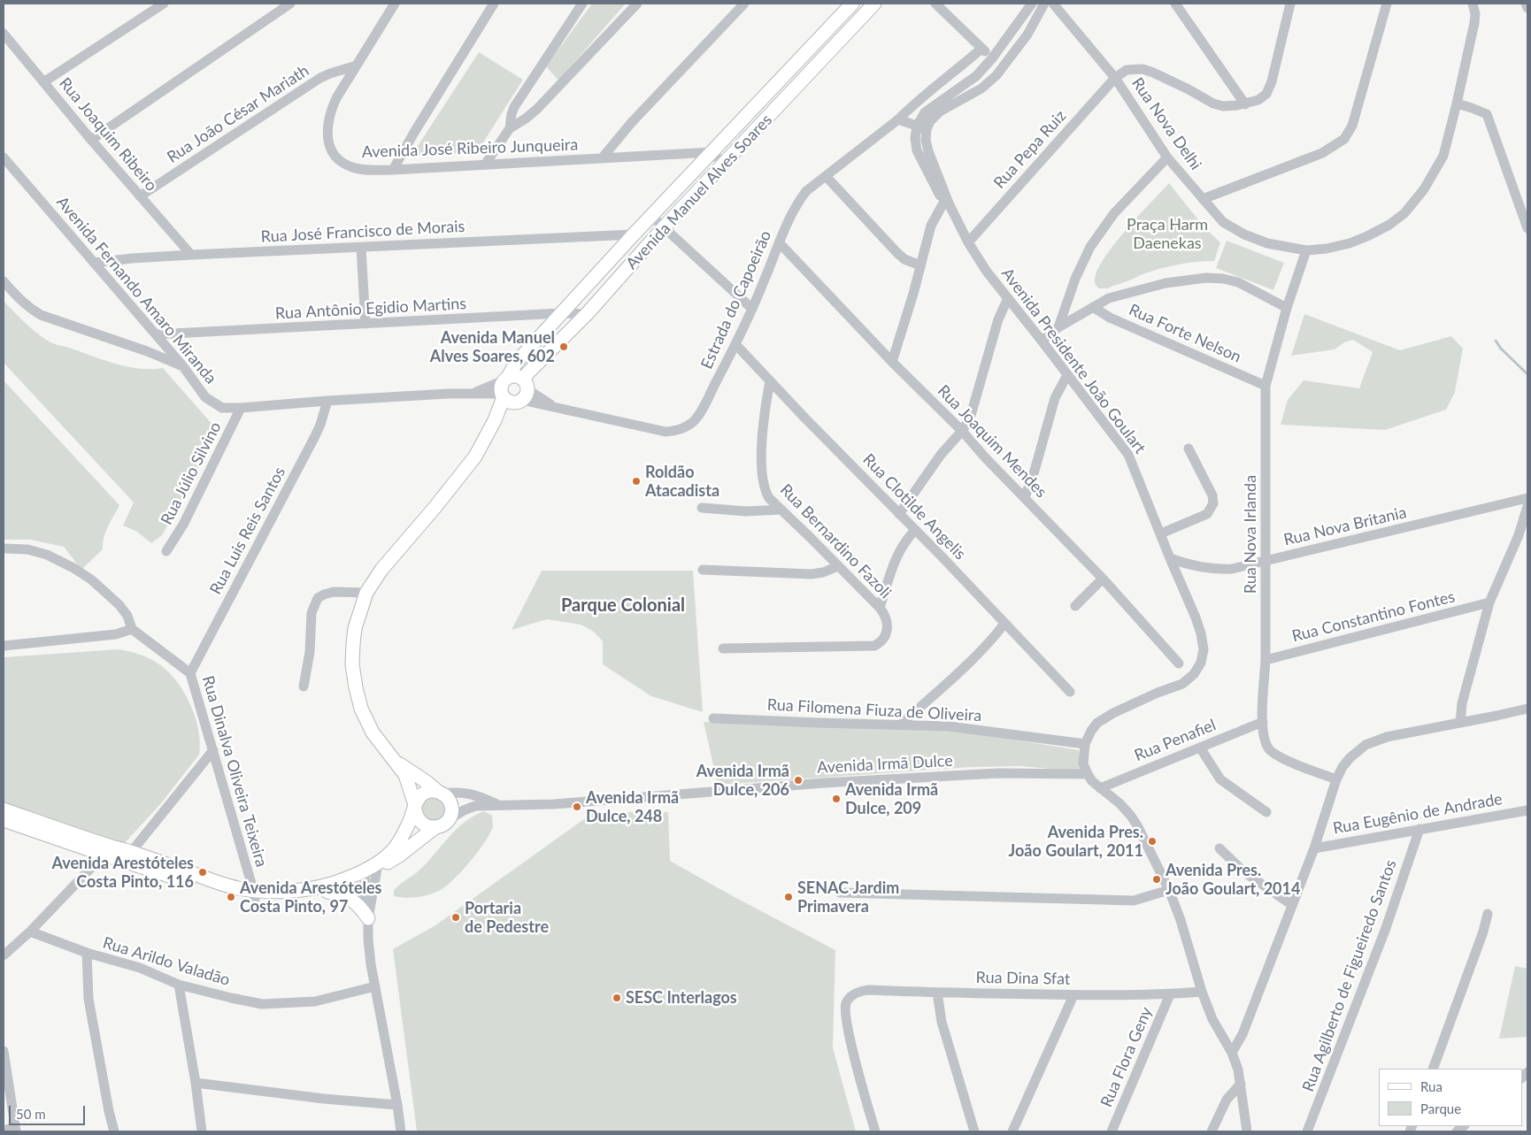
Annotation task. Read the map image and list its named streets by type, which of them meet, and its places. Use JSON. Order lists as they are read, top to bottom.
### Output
{
  "streets": {
    "main road": ["Avenida Manuel Alves Soares"],
    "street": [
      "Rua João César Mariath",
      "Rua Nova Delhi",
      "Rua Joaquim Ribeiro",
      "Avenida José Ribeiro Junqueira",
      "Rua Pepa Ruiz",
      "Rua José Francisco de Morais",
      "Avenida Fernando Amaro Miranda",
      "Estrada do Capoeirão",
      "Rua Antônio Egidio Martins",
      "Rua Forte Nelson",
      "Avenida Presidente João Goulart",
      "Rua Joaquim Mendes",
      "Rua Júlio Silvino",
      "Rua Clotilde Angelis",
      "Rua Nova Britania",
      "Rua Luis Reis Santos",
      "Rua Nova Irlanda",
      "Rua Bernardino Fazoli",
      "Rua Constantino Fontes",
      "Rua Filomena Fiuza de Oliveira",
      "Rua Penafiel",
      "Avenida Irmã Dulce",
      "Rua Dinalva Oliveira Teixeira",
      "Rua Eugênio de Andrade",
      "Rua Arildo Valadão",
      "Rua Agilberto de Figueiredo Santos",
      "Rua Dina Sfat",
      "Rua Flora Geny"
    ]
  },
  "crossings": [
    ["Rua João César Mariath", "Rua Joaquim Ribeiro"],
    ["Rua João César Mariath", "Avenida José Ribeiro Junqueira"],
    ["Rua Nova Delhi", "Rua Pepa Ruiz"],
    ["Rua Nova Delhi", "Rua Nova Irlanda"],
    ["Rua Joaquim Ribeiro", "Rua José Francisco de Morais"],
    ["Avenida José Ribeiro Junqueira", "Avenida Manuel Alves Soares"],
    ["Rua Pepa Ruiz", "Avenida Presidente João Goulart"],
    ["Avenida Manuel Alves Soares", "Rua José Francisco de Morais"],
    ["Avenida Manuel Alves Soares", "Avenida Fernando Amaro Miranda"],
    ["Avenida Manuel Alves Soares", "Estrada do Capoeirão"],
    ["Avenida Manuel Alves Soares", "Rua Antônio Egidio Martins"],
    ["Avenida Manuel Alves Soares", "Avenida Irmã Dulce"],
    ["Rua José Francisco de Morais", "Avenida Fernando Amaro Miranda"],
    ["Avenida Fernando Amaro Miranda", "Estrada do Capoeirão"],
    ["Avenida Fernando Amaro Miranda", "Rua Antônio Egidio Martins"],
    ["Avenida Fernando Amaro Miranda", "Rua Júlio Silvino"],
    ["Avenida Fernando Amaro Miranda", "Rua Luis Reis Santos"],
    ["Estrada do Capoeirão", "Rua Joaquim Mendes"],
    ["Estrada do Capoeirão", "Rua Clotilde Angelis"],
    ["Rua Forte Nelson", "Avenida Presidente João Goulart"],
    ["Rua Forte Nelson", "Rua Nova Irlanda"],
    ["Avenida Presidente João Goulart", "Rua Nova Britania"],
    ["Avenida Presidente João Goulart", "Rua Filomena Fiuza de Oliveira"],
    ["Avenida Presidente João Goulart", "Avenida Irmã Dulce"],
    ["Rua Clotilde Angelis", "Rua Bernardino Fazoli"],
    ["Rua Nova Britania", "Rua Nova Irlanda"],
    ["Rua Luis Reis Santos", "Rua Dinalva Oliveira Teixeira"],
    ["Rua Nova Irlanda", "Rua Constantino Fontes"],
    ["Rua Nova Irlanda", "Rua Penafiel"],
    ["Rua Eugênio de Andrade", "Rua Agilberto de Figueiredo Santos"],
    ["Rua Dina Sfat", "Rua Flora Geny"]
  ],
  "districts": ["Parque Colonial"],
  "parks": ["Praça Harm Daenekas"],
  "places": [
    "Avenida Manuel Alves Soares, 602",
    "Roldão Atacadista",
    "Avenida Irmã Dulce, 206",
    "Avenida Irmã Dulce, 209",
    "Avenida Irmã Dulce, 248",
    "Avenida Pres. João Goulart, 2011",
    "Avenida Arestóteles Costa Pinto, 116",
    "Avenida Pres. João Goulart, 2014",
    "Avenida Arestóteles Costa Pinto, 97",
    "SENAC Jardim Primavera",
    "Portaria de Pedestre",
    "SESC Interlagos"
  ],
  "legend": ["Rua", "Parque"],
  "scale_bar": "50 m"
}
